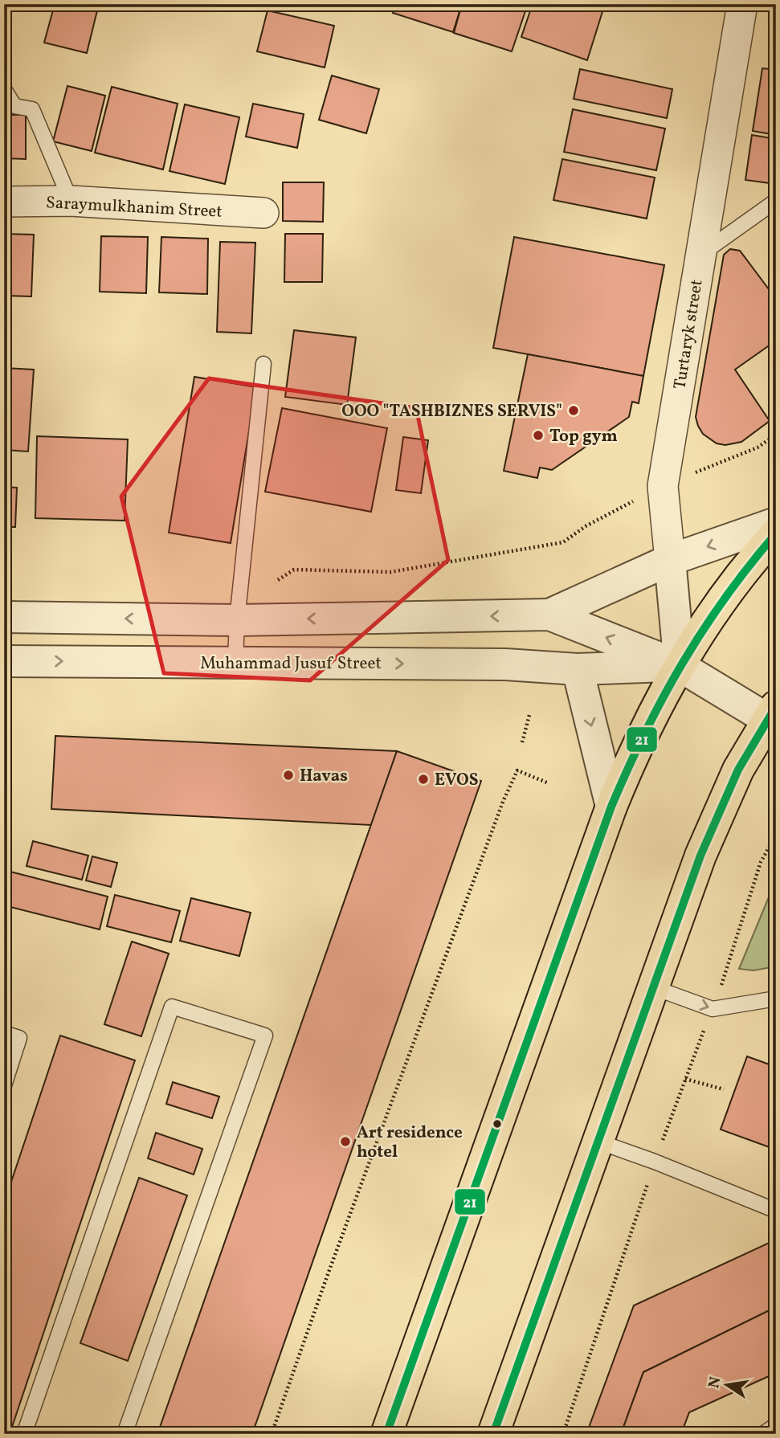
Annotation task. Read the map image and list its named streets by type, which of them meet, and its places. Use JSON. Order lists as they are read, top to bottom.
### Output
{
  "streets": {
    "street": ["Saraymulkhanim Street", "Turtaryk street", "Muhammad Jusuf Street"]
  },
  "crossings": [
    ["Turtaryk street", "Muhammad Jusuf Street"]
  ],
  "places": [
    "ООО \"TASHBIZNES SERVIS\"",
    "Top gym",
    "Havas",
    "EVOS",
    "Art residence hotel"
  ],
  "lines": ["transit line 21"],
  "north": "left"
}
